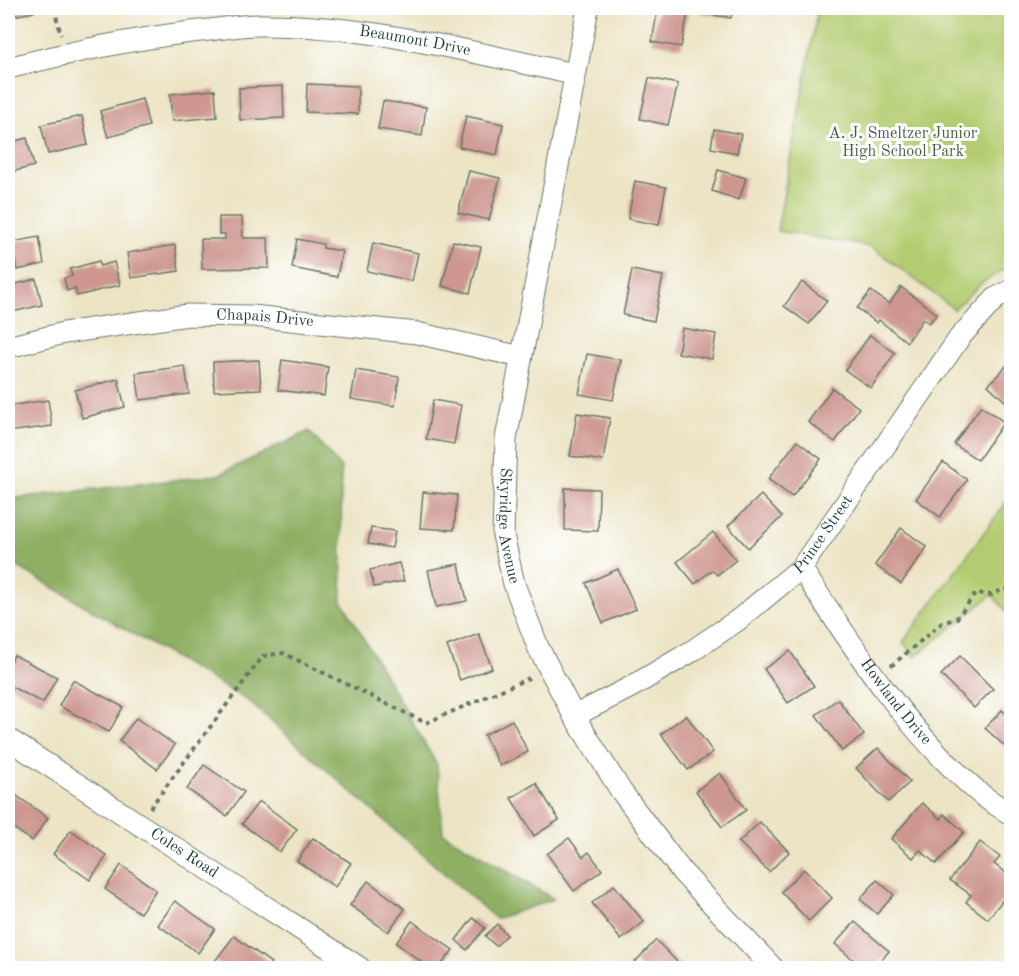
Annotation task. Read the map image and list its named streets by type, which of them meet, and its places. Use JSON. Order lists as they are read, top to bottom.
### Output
{
  "streets": {
    "street": [
      "Beaumont Drive",
      "Chapais Drive",
      "Skyridge Avenue",
      "Prince Street",
      "Howland Drive",
      "Coles Road"
    ]
  },
  "crossings": [
    ["Beaumont Drive", "Skyridge Avenue"],
    ["Chapais Drive", "Skyridge Avenue"],
    ["Skyridge Avenue", "Prince Street"],
    ["Prince Street", "Howland Drive"]
  ],
  "parks": ["A. J. Smeltzer Junior High School Park"]
}
